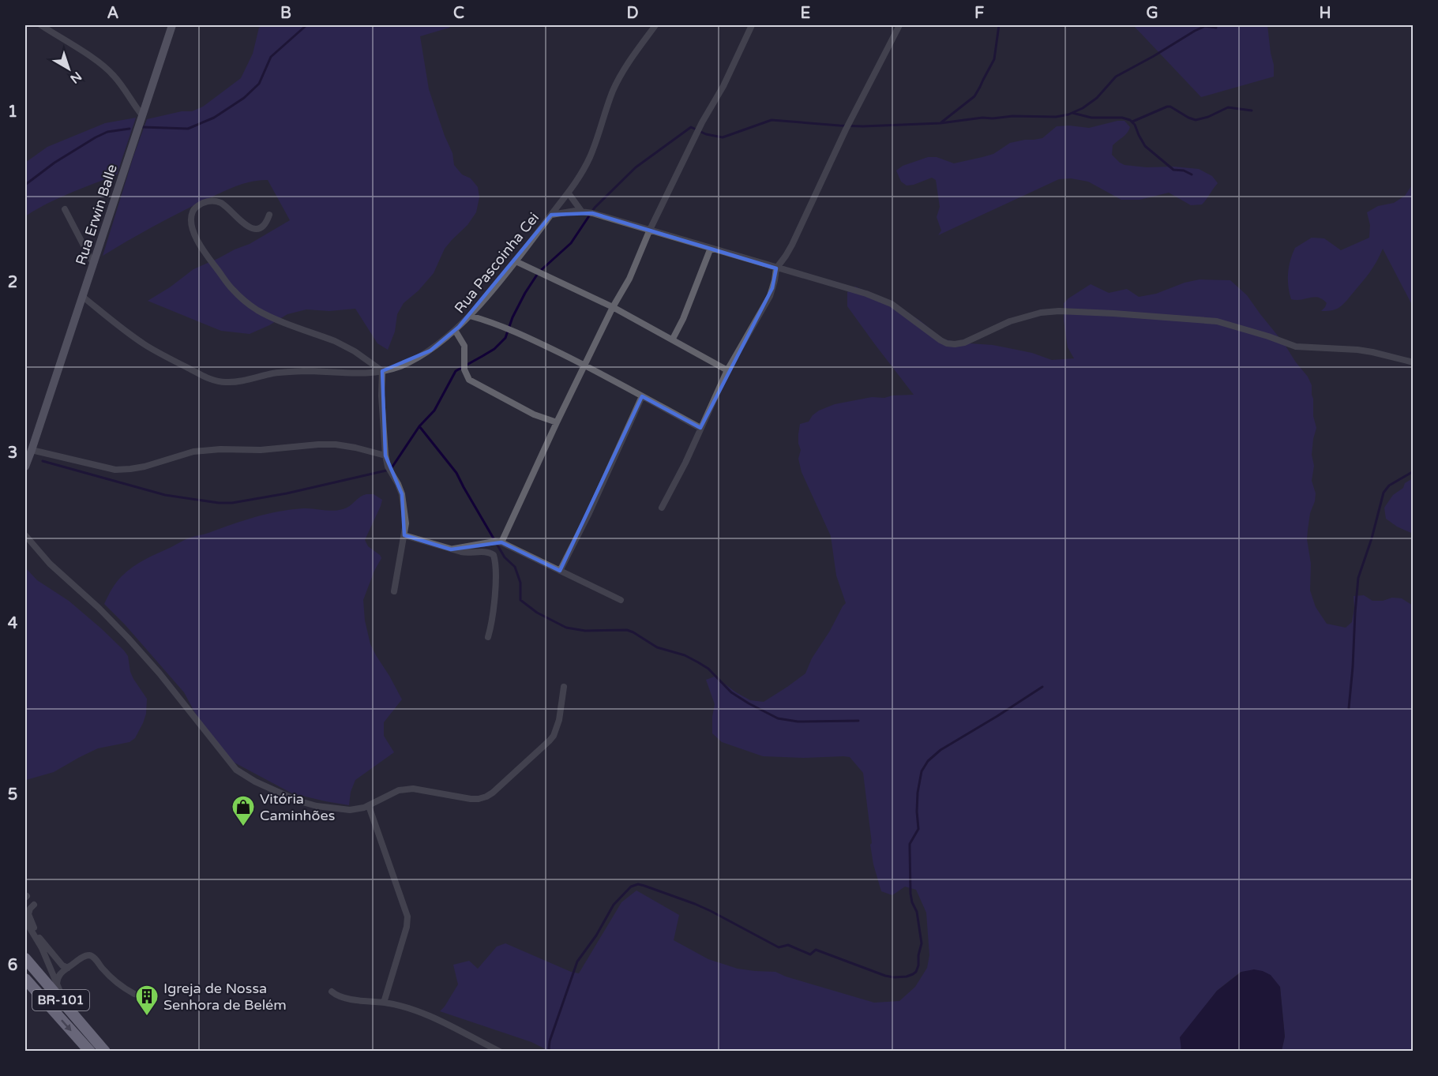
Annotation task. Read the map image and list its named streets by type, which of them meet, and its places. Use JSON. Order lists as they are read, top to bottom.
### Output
{
  "streets": {
    "highway": ["BR-101"],
    "street": ["Rua Erwin Balle", "Rua Pascoinha Cei"]
  },
  "crossings": [
    ["Rua Erwin Balle", "Rua Pascoinha Cei"]
  ],
  "places": {
    "shop": ["Vitória Caminhões"],
    "building": ["Igreja de Nossa Senhora de Belém"]
  },
  "north": "bottom right",
  "grid": {
    "columns": [
      "A",
      "B",
      "C",
      "D",
      "E",
      "F",
      "G",
      "H"
    ],
    "rows": [
      "1",
      "2",
      "3",
      "4",
      "5",
      "6"
    ]
  }
}
